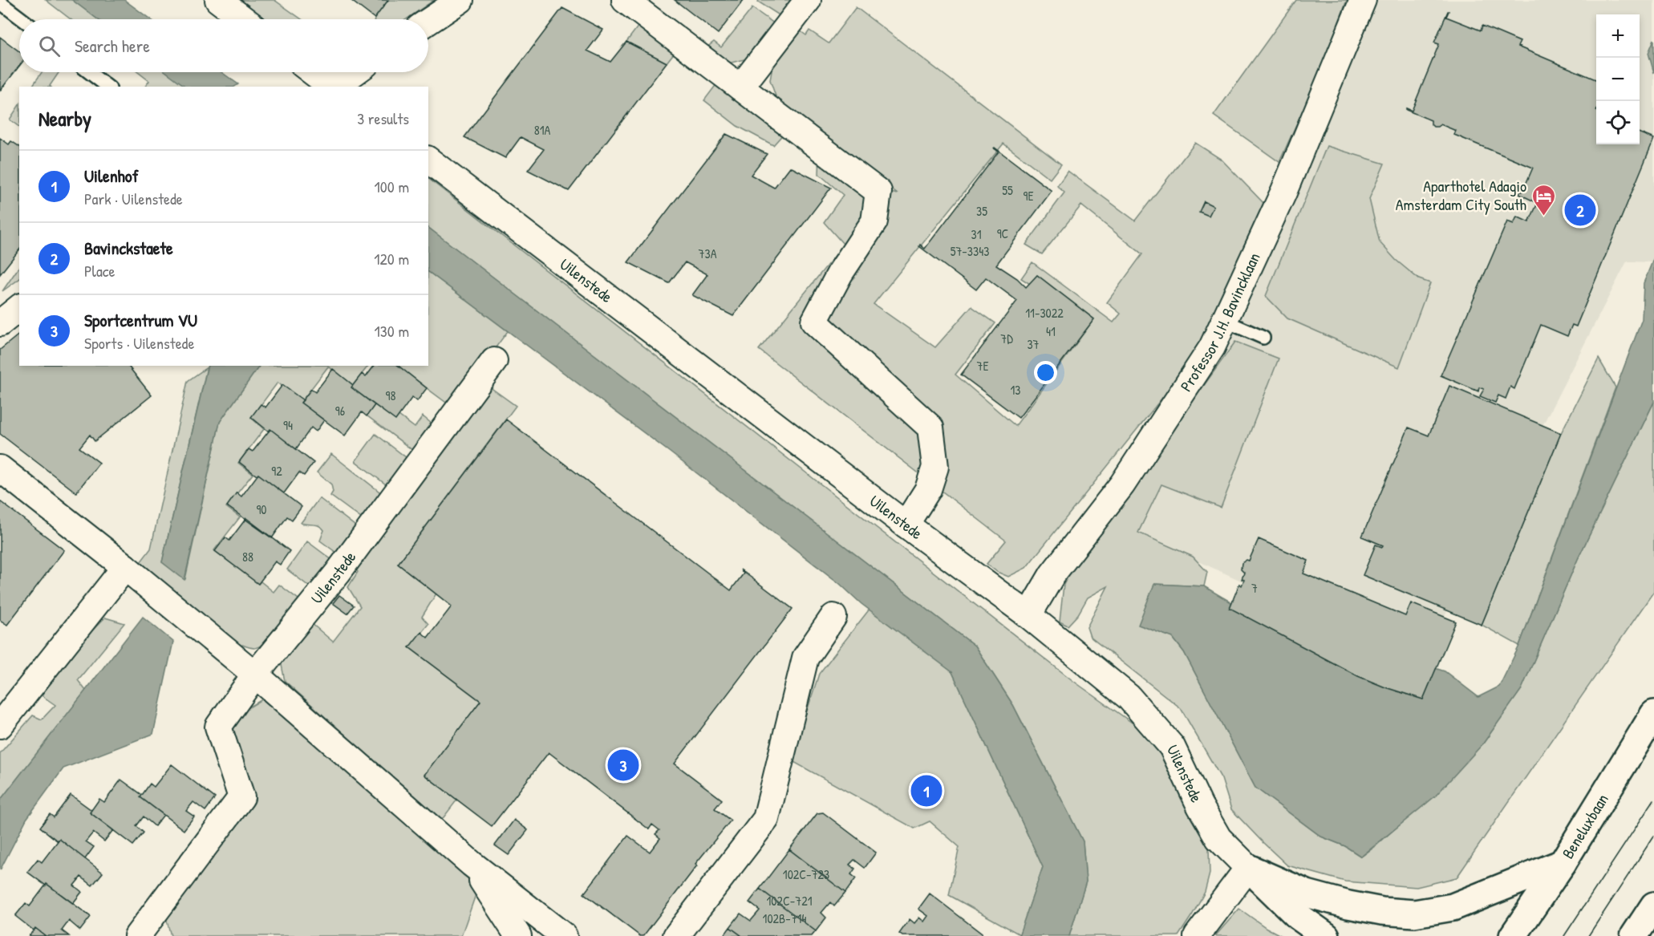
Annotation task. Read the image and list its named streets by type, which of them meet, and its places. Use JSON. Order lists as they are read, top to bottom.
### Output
{
  "streets": {
    "main road": ["Beneluxbaan"],
    "street": ["Uilenstede", "Professor J.H. Bavincklaan"]
  },
  "crossings": [
    ["Uilenstede", "Professor J.H. Bavincklaan"]
  ],
  "places": {
    "hotel": ["Aparthotel Adagio Amsterdam City South"]
  },
  "house_numbers": [
    "81A",
    "55",
    "9E",
    "35",
    "9C",
    "31",
    "57-3343",
    "73A",
    "11-3022",
    "41",
    "7D",
    "37",
    "7E",
    "13",
    "98",
    "96",
    "94",
    "92",
    "90",
    "88",
    "7",
    "102C-723",
    "102C-721",
    "102B-714"
  ],
  "page": {
    "map_buttons": ["+", "−"],
    "search": "Search here",
    "heading": ["Nearby", "3 results"],
    "list": [
      {
        "mark": "1",
        "name": "Uilenhof",
        "note": "Park · Uilenstede",
        "value": "100 m"
      },
      {
        "mark": "2",
        "name": "Bavinckstaete",
        "note": "Place",
        "value": "120 m"
      },
      {
        "mark": "3",
        "name": "Sportcentrum VU",
        "note": "Sports · Uilenstede",
        "value": "130 m"
      }
    ],
    "pins": ["2", "3", "1"]
  }
}
